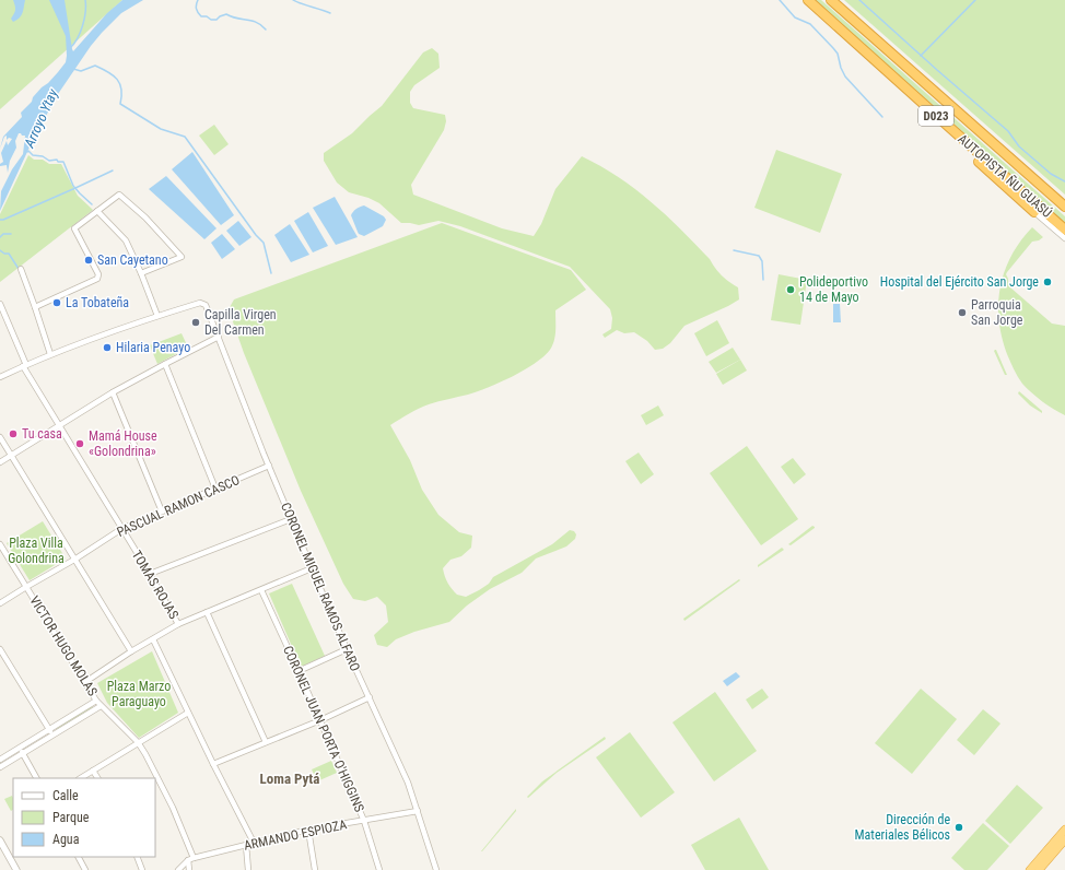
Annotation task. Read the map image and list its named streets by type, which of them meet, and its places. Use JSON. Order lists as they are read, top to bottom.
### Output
{
  "streets": {
    "highway": ["D023", "AUTOPISTA ÑU GUASÚ"],
    "street": [
      "PASCUAL RAMON CASCO",
      "TOMAS ROJAS",
      "CORONEL MIGUEL RAMOS ALFARO",
      "VICTOR HUGO MOLAS",
      "CORONEL JUAN PORTA O'HIGGINS",
      "ARMANDO ESPIOZA"
    ]
  },
  "crossings": [
    ["PASCUAL RAMON CASCO", "TOMAS ROJAS"],
    ["PASCUAL RAMON CASCO", "CORONEL MIGUEL RAMOS ALFARO"],
    ["PASCUAL RAMON CASCO", "VICTOR HUGO MOLAS"],
    ["CORONEL MIGUEL RAMOS ALFARO", "ARMANDO ESPIOZA"],
    ["VICTOR HUGO MOLAS", "ARMANDO ESPIOZA"],
    ["CORONEL JUAN PORTA O'HIGGINS", "ARMANDO ESPIOZA"]
  ],
  "districts": ["Loma Pytá"],
  "water": ["Arroyo Ytay"],
  "parks": ["Plaza Villa Golondrina", "Plaza Marzo Paraguayo"],
  "places": [
    "San Cayetano",
    "Hospital del Ejército San Jorge",
    "Polideportivo 14 de Mayo",
    "La Tobateña",
    "Parroquia San Jorge",
    "Capilla Virgen Del Carmen",
    "Hilaria Penayo",
    "Tu casa",
    "Mamá House «Golondrina»",
    "Dirección de Materiales Bélicos"
  ],
  "legend": ["Calle", "Parque", "Agua"]
}
